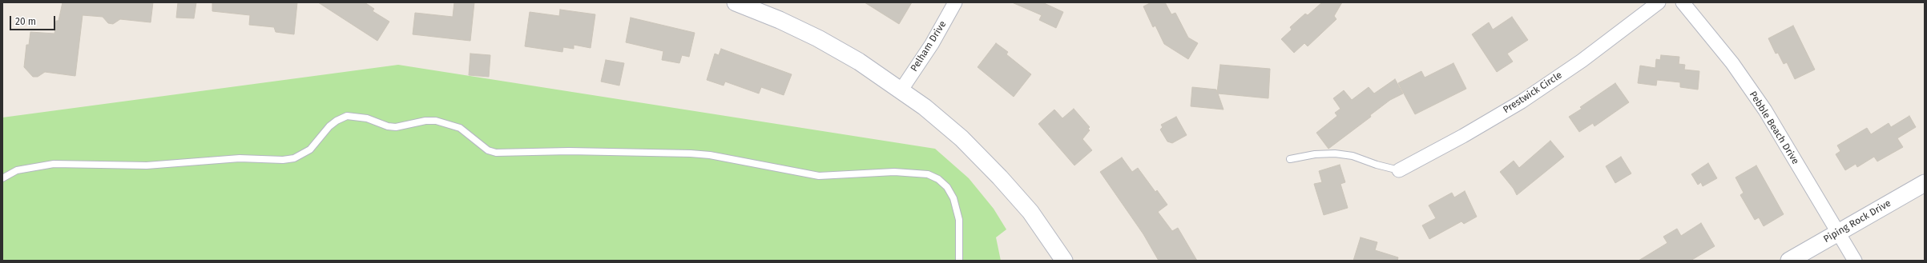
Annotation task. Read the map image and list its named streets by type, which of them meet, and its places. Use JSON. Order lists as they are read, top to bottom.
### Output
{
  "streets": {
    "street": [
      "Pelham Drive",
      "Prestwick Circle",
      "Pebble Beach Drive",
      "Piping Rock Drive"
    ]
  },
  "crossings": [
    ["Pebble Beach Drive", "Piping Rock Drive"]
  ],
  "scale_bar": "20 m"
}
